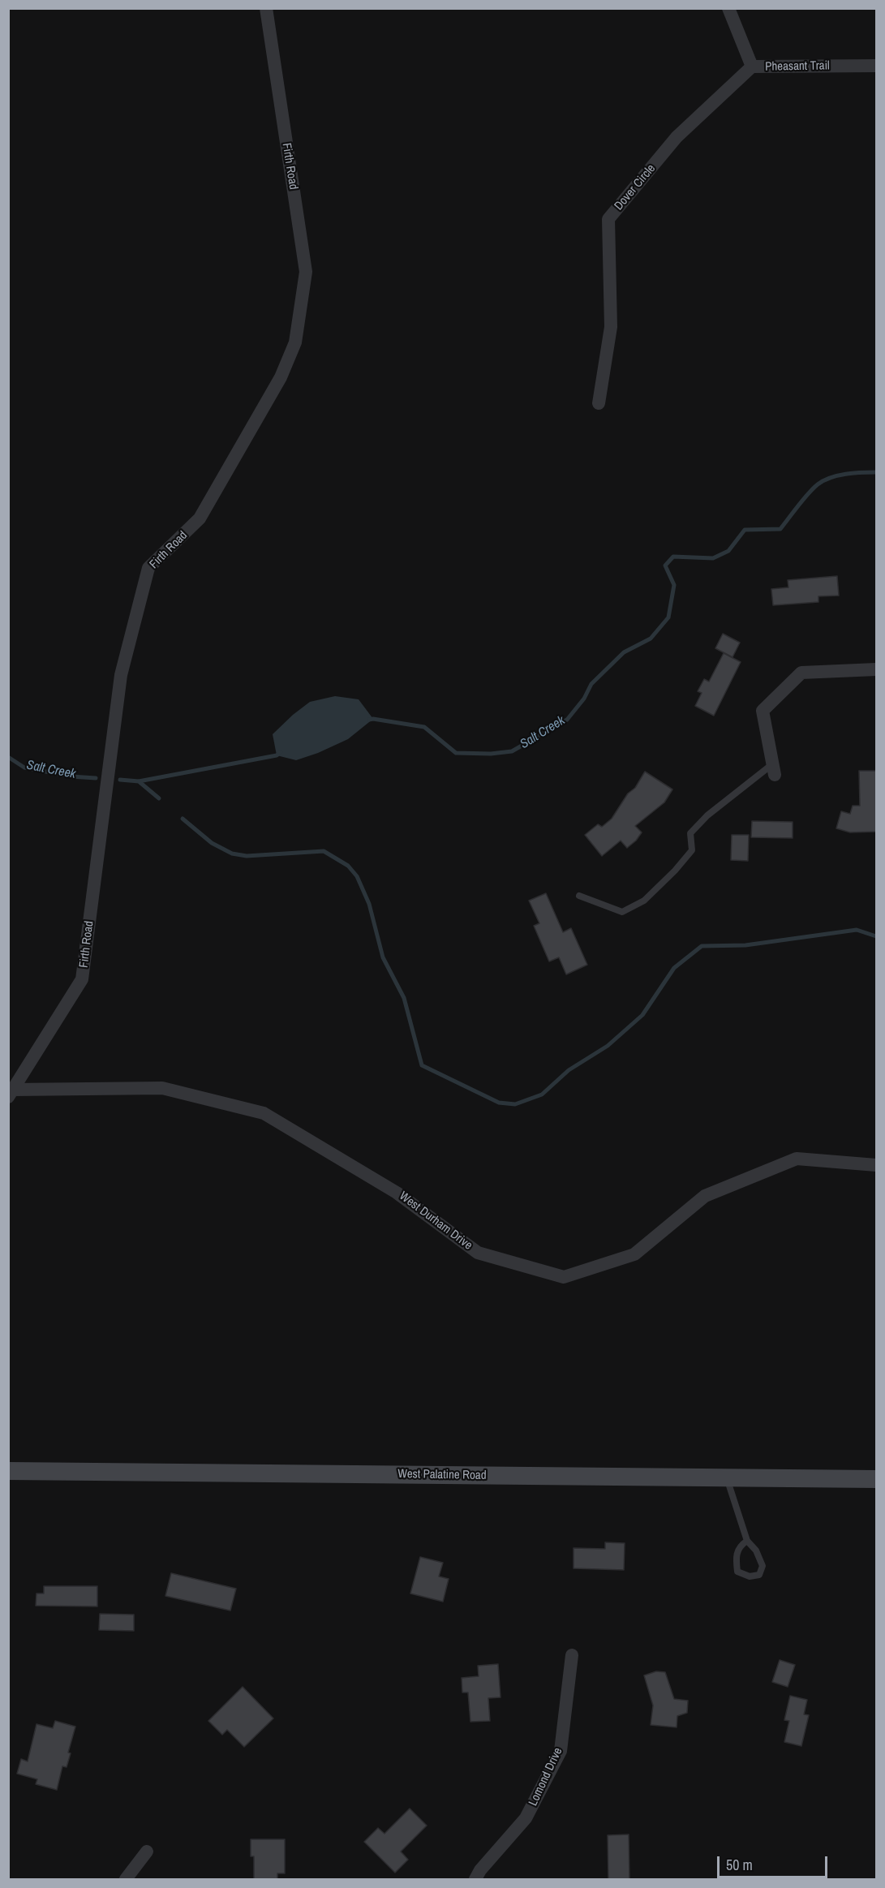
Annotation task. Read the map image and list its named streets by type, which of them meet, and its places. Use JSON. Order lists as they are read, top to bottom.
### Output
{
  "streets": {
    "main road": ["West Palatine Road"],
    "street": [
      "Pheasant Trail",
      "Firth Road",
      "Dover Circle",
      "West Durham Drive",
      "Lomond Drive"
    ]
  },
  "crossings": [
    ["Pheasant Trail", "Dover Circle"],
    ["Firth Road", "West Durham Drive"]
  ],
  "water": ["Salt Creek"],
  "scale_bar": "50 m"
}
